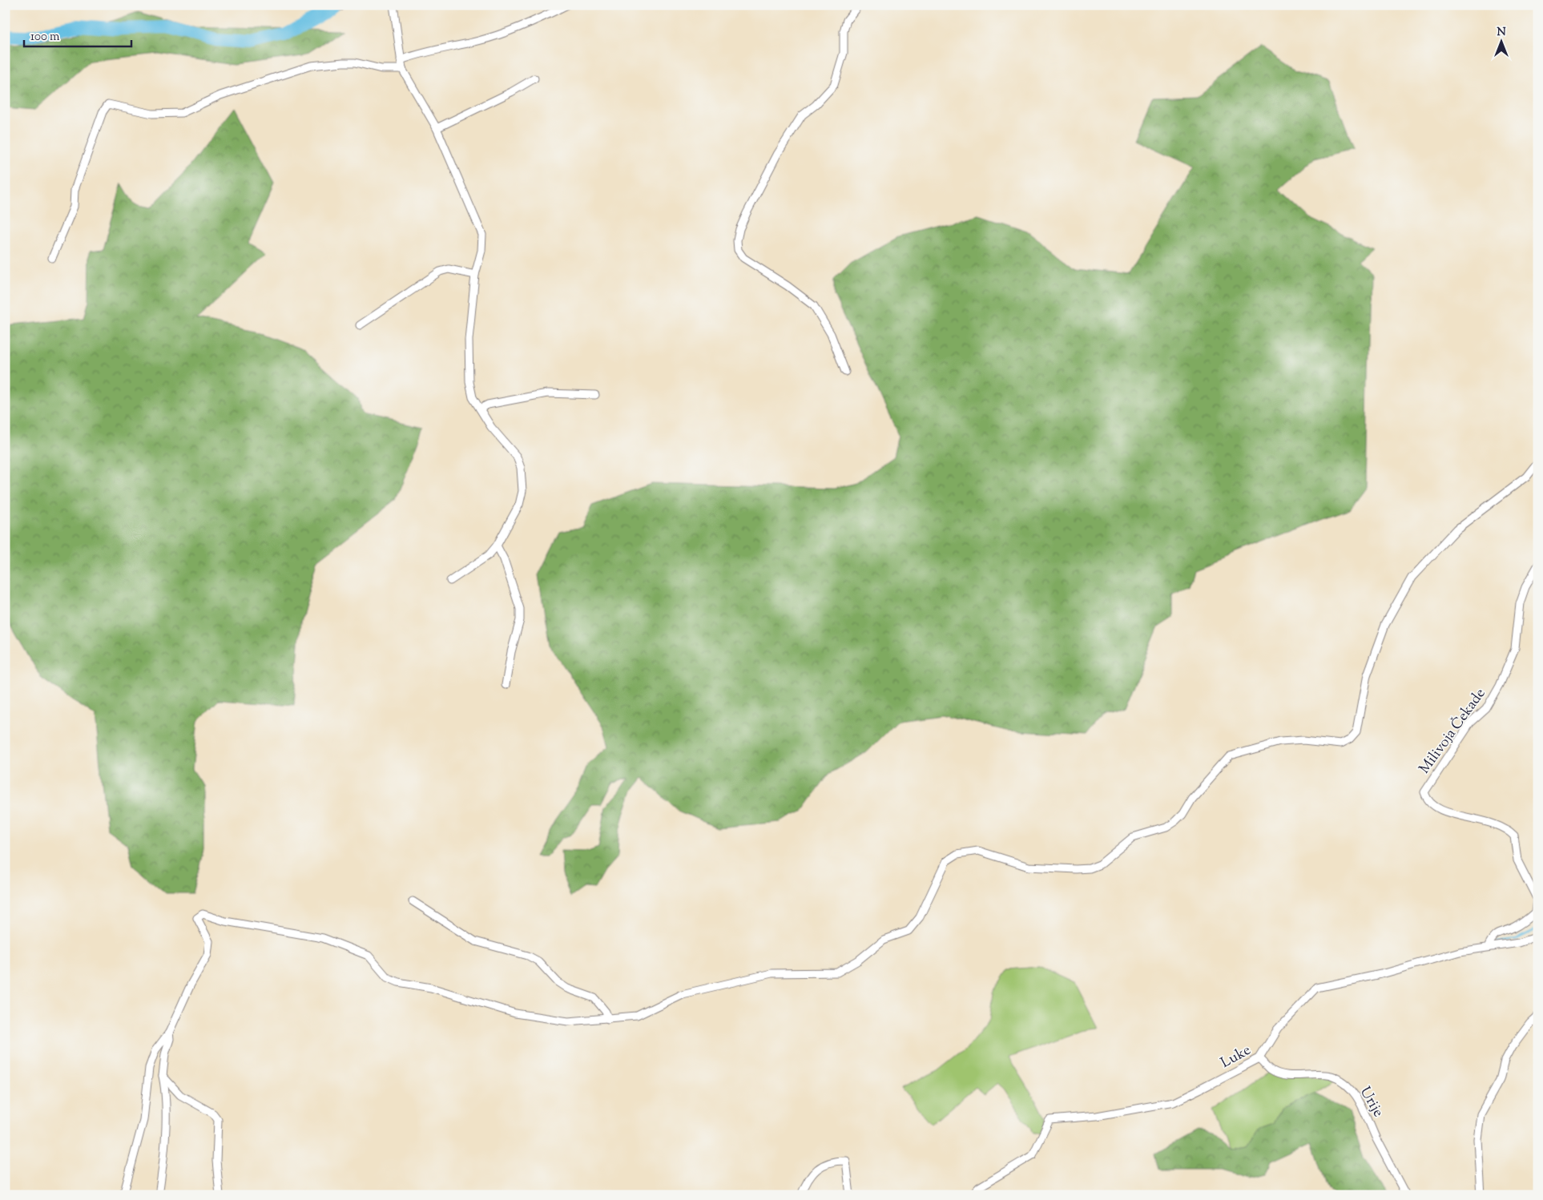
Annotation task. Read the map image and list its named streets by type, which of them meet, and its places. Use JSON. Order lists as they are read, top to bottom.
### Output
{
  "streets": {
    "street": ["Milivoja Čekade", "Luke", "Urije"]
  },
  "crossings": [
    ["Milivoja Čekade", "Luke"],
    ["Luke", "Urije"]
  ],
  "scale_bar": "100 m",
  "north": "top"
}
